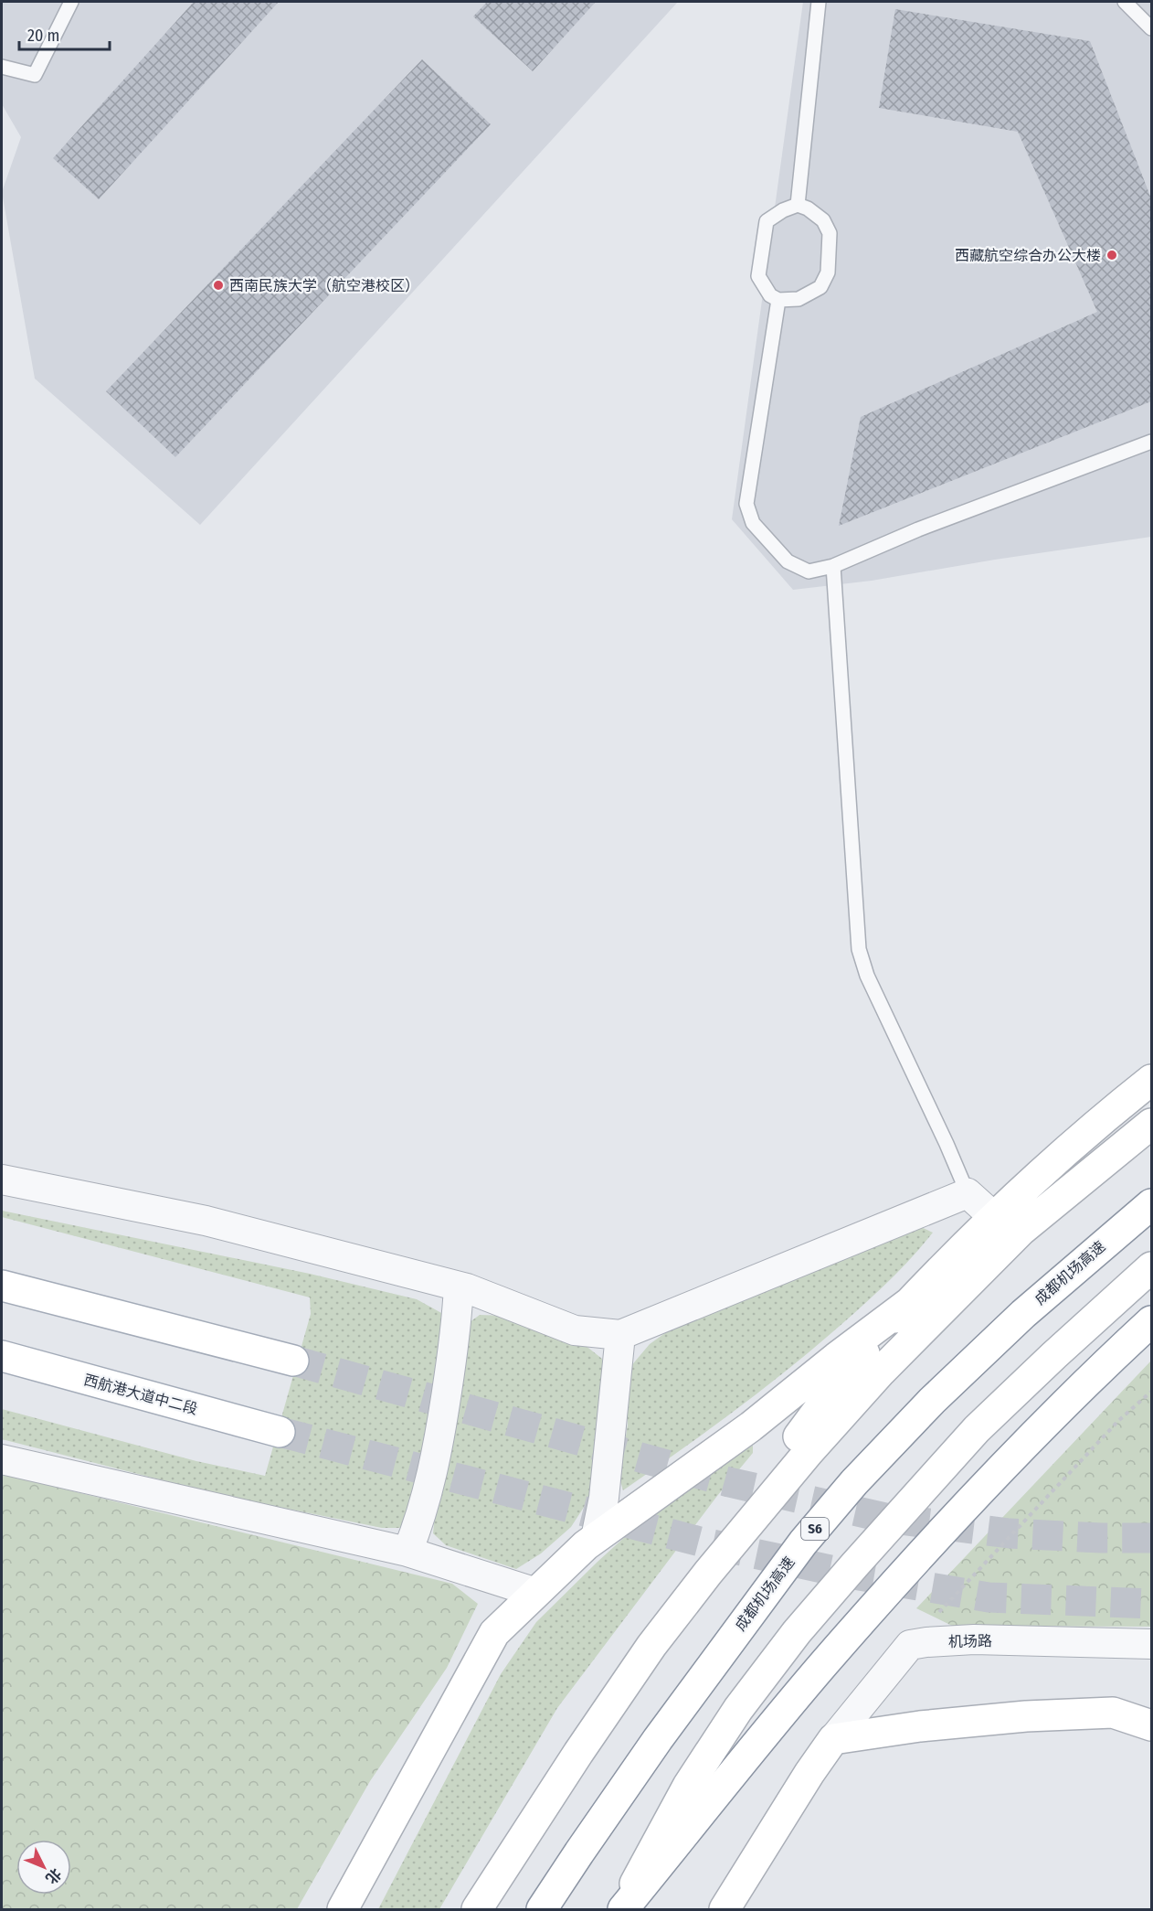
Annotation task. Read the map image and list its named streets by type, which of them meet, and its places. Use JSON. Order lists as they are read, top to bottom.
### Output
{
  "streets": {
    "main road": ["成都机场高速", "西航港大道中二段", "S6"],
    "street": ["机场路"]
  },
  "places": ["西藏航空综合办公大楼", "西南民族大学（航空港校区）"],
  "scale_bar": "20 m",
  "north": "bottom right"
}
